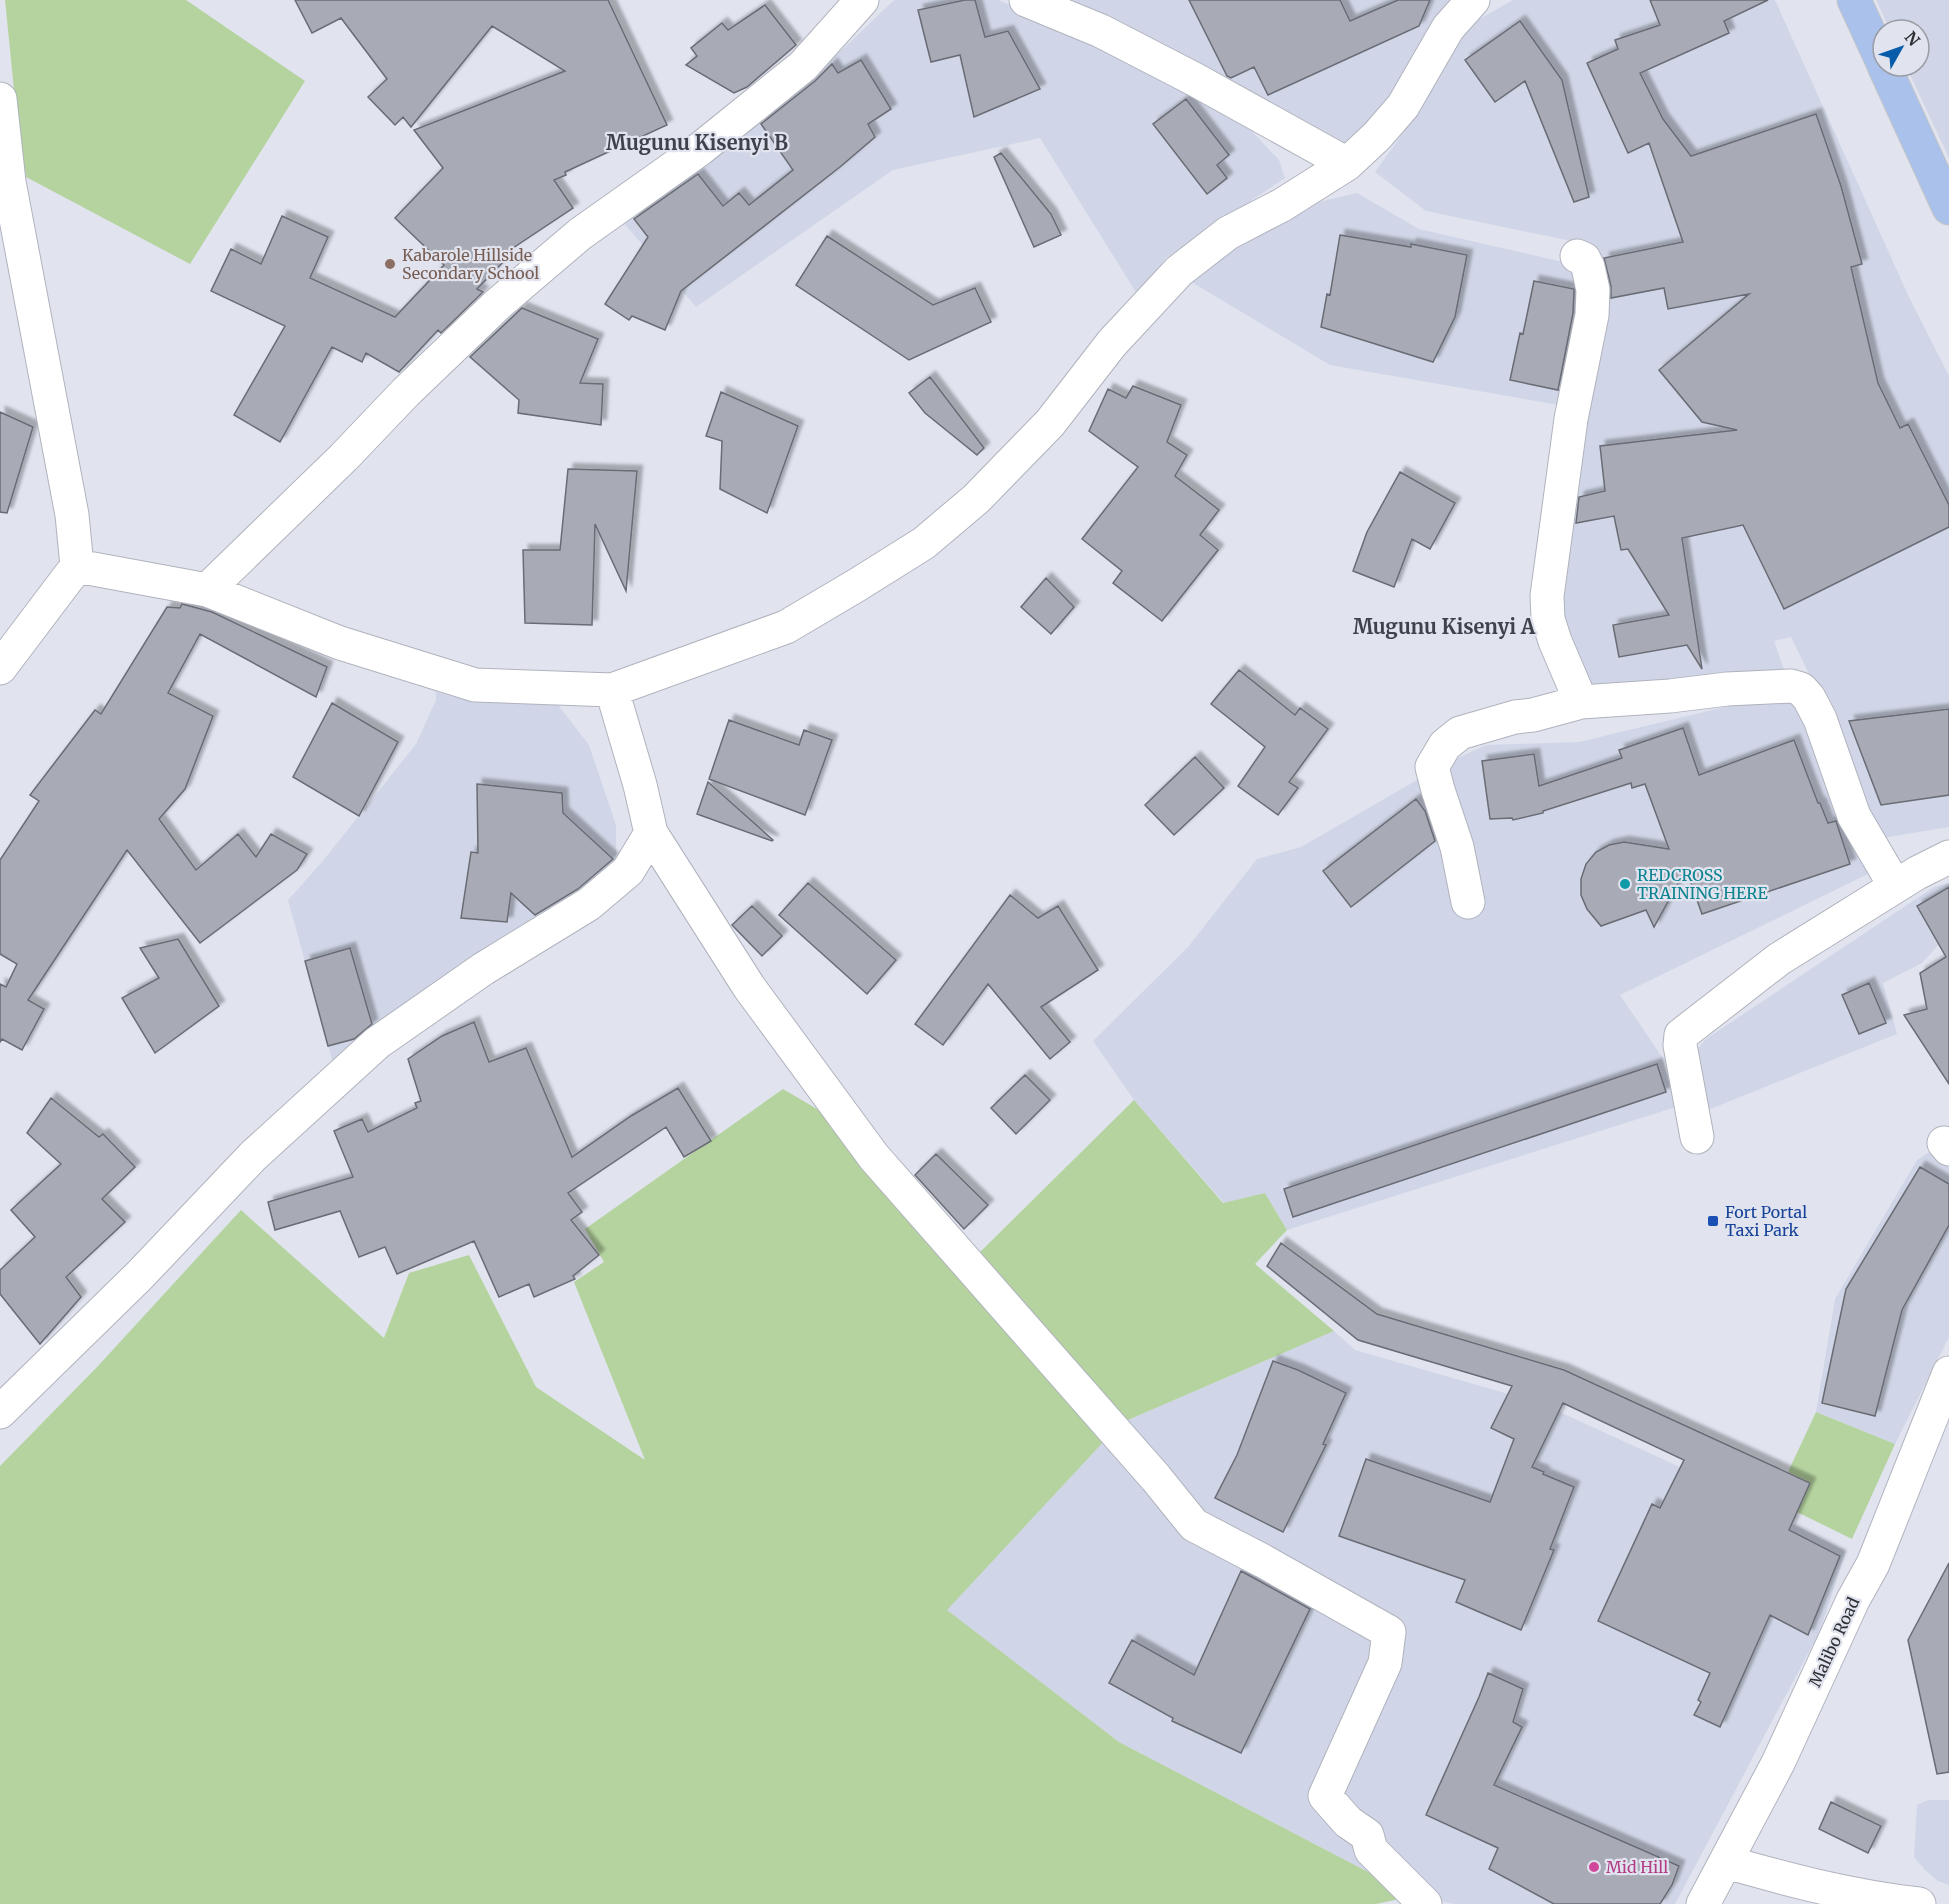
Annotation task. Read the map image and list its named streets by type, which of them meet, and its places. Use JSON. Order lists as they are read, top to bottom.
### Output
{
  "streets": {
    "street": ["Malibo Road"]
  },
  "districts": ["Mugunu Kisenyi B", "Mugunu Kisenyi A"],
  "places": {
    "other": ["Kabarole Hillside Secondary School", "REDCROSS TRAINING HERE", "Mid Hill"],
    "transit": ["Fort Portal Taxi Park"]
  },
  "north": "top right"
}
